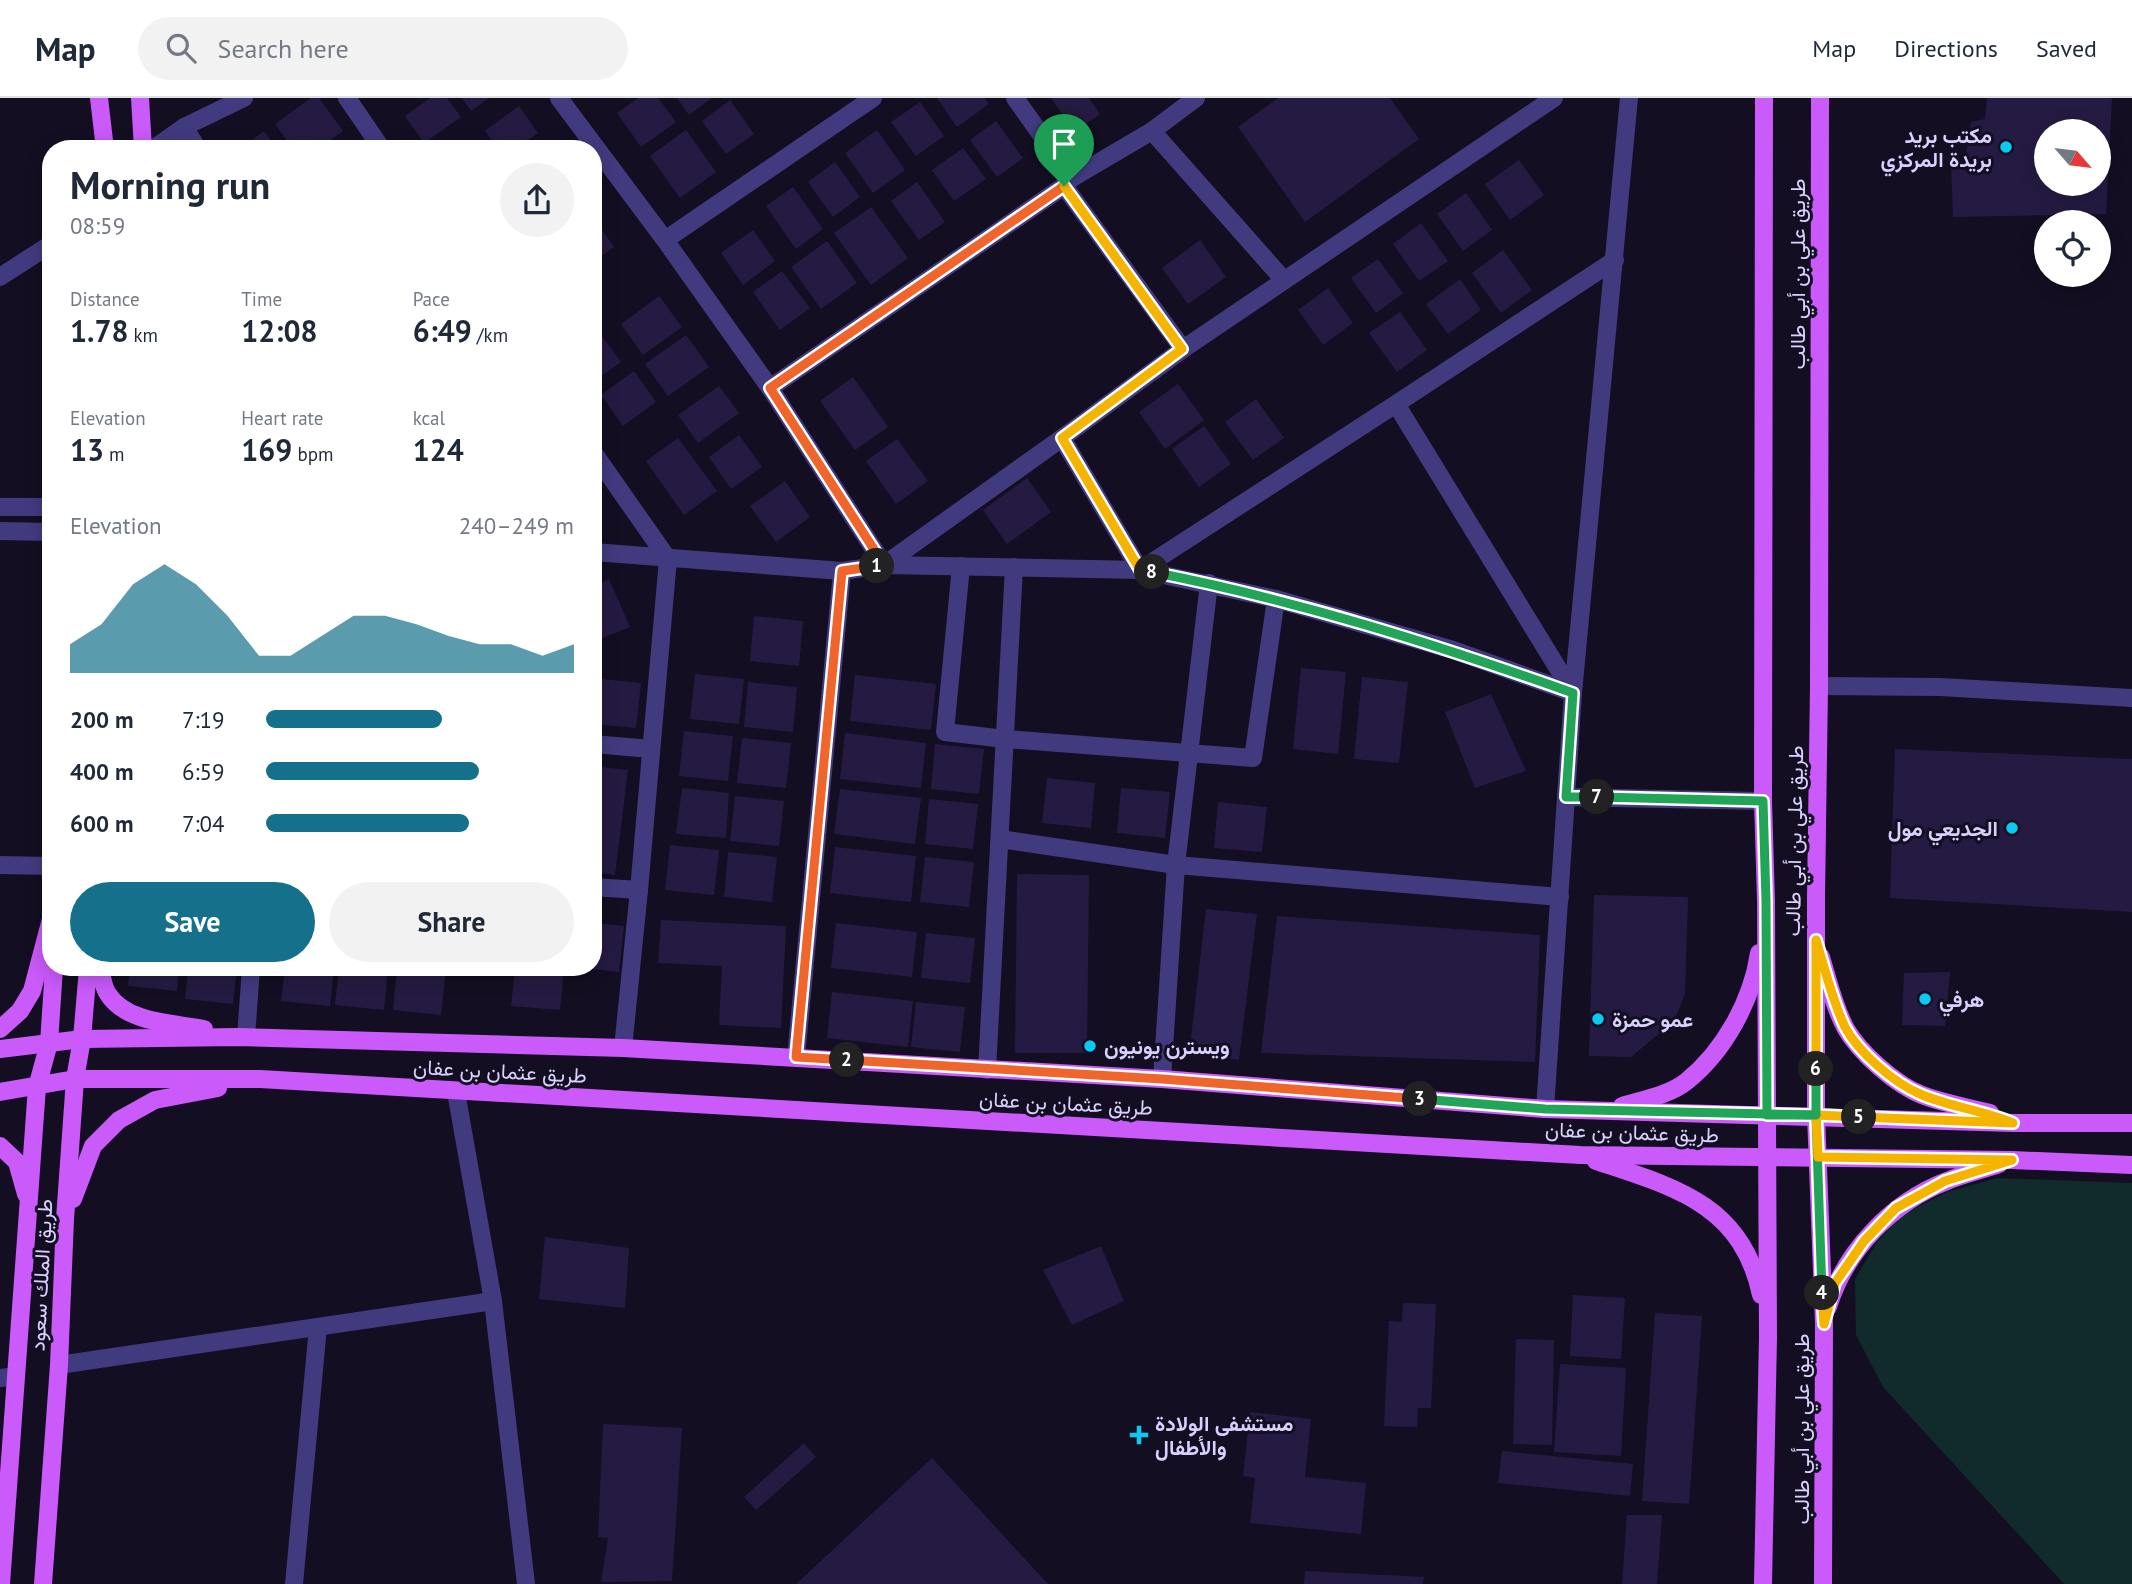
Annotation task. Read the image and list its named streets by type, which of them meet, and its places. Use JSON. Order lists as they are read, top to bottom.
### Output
{
  "streets": {
    "main road": ["طريق علي بن أبي طالب", "طريق عثمان بن عفان", "طريق الملك سعود"]
  },
  "crossings": [
    ["طريق علي بن أبي طالب", "طريق عثمان بن عفان"],
    ["طريق عثمان بن عفان", "طريق الملك سعود"]
  ],
  "places": {
    "other": [
      "مكتب بريد بريدة المركزي",
      "الجديعي مول",
      "هرفي",
      "عمو حمزة",
      "ويسترن يونيون"
    ],
    "health": ["مستشفى الولادة والأطفال"]
  },
  "north": "bottom right",
  "page": {
    "header": "Map",
    "search": "Search here",
    "nav": ["Map", "Directions", "Saved"],
    "heading": ["Morning run", "08:59"],
    "stats": [
      ["Distance", "1.78 km"],
      ["Time", "12:08"],
      ["Pace", "6:49 /km"],
      ["Elevation", "13 m"],
      ["Heart rate", "169 bpm"],
      ["kcal", "124"]
    ],
    "chart": ["Elevation", "240–249 m"],
    "pins": [
      "1",
      "8",
      "7",
      "2",
      "6",
      "3",
      "5",
      "4"
    ],
    "list": [
      {
        "name": "200 m",
        "note": "7:19"
      },
      {
        "name": "400 m",
        "note": "6:59"
      },
      {
        "name": "600 m",
        "note": "7:04"
      }
    ],
    "buttons": ["Save", "Share"]
  }
}
